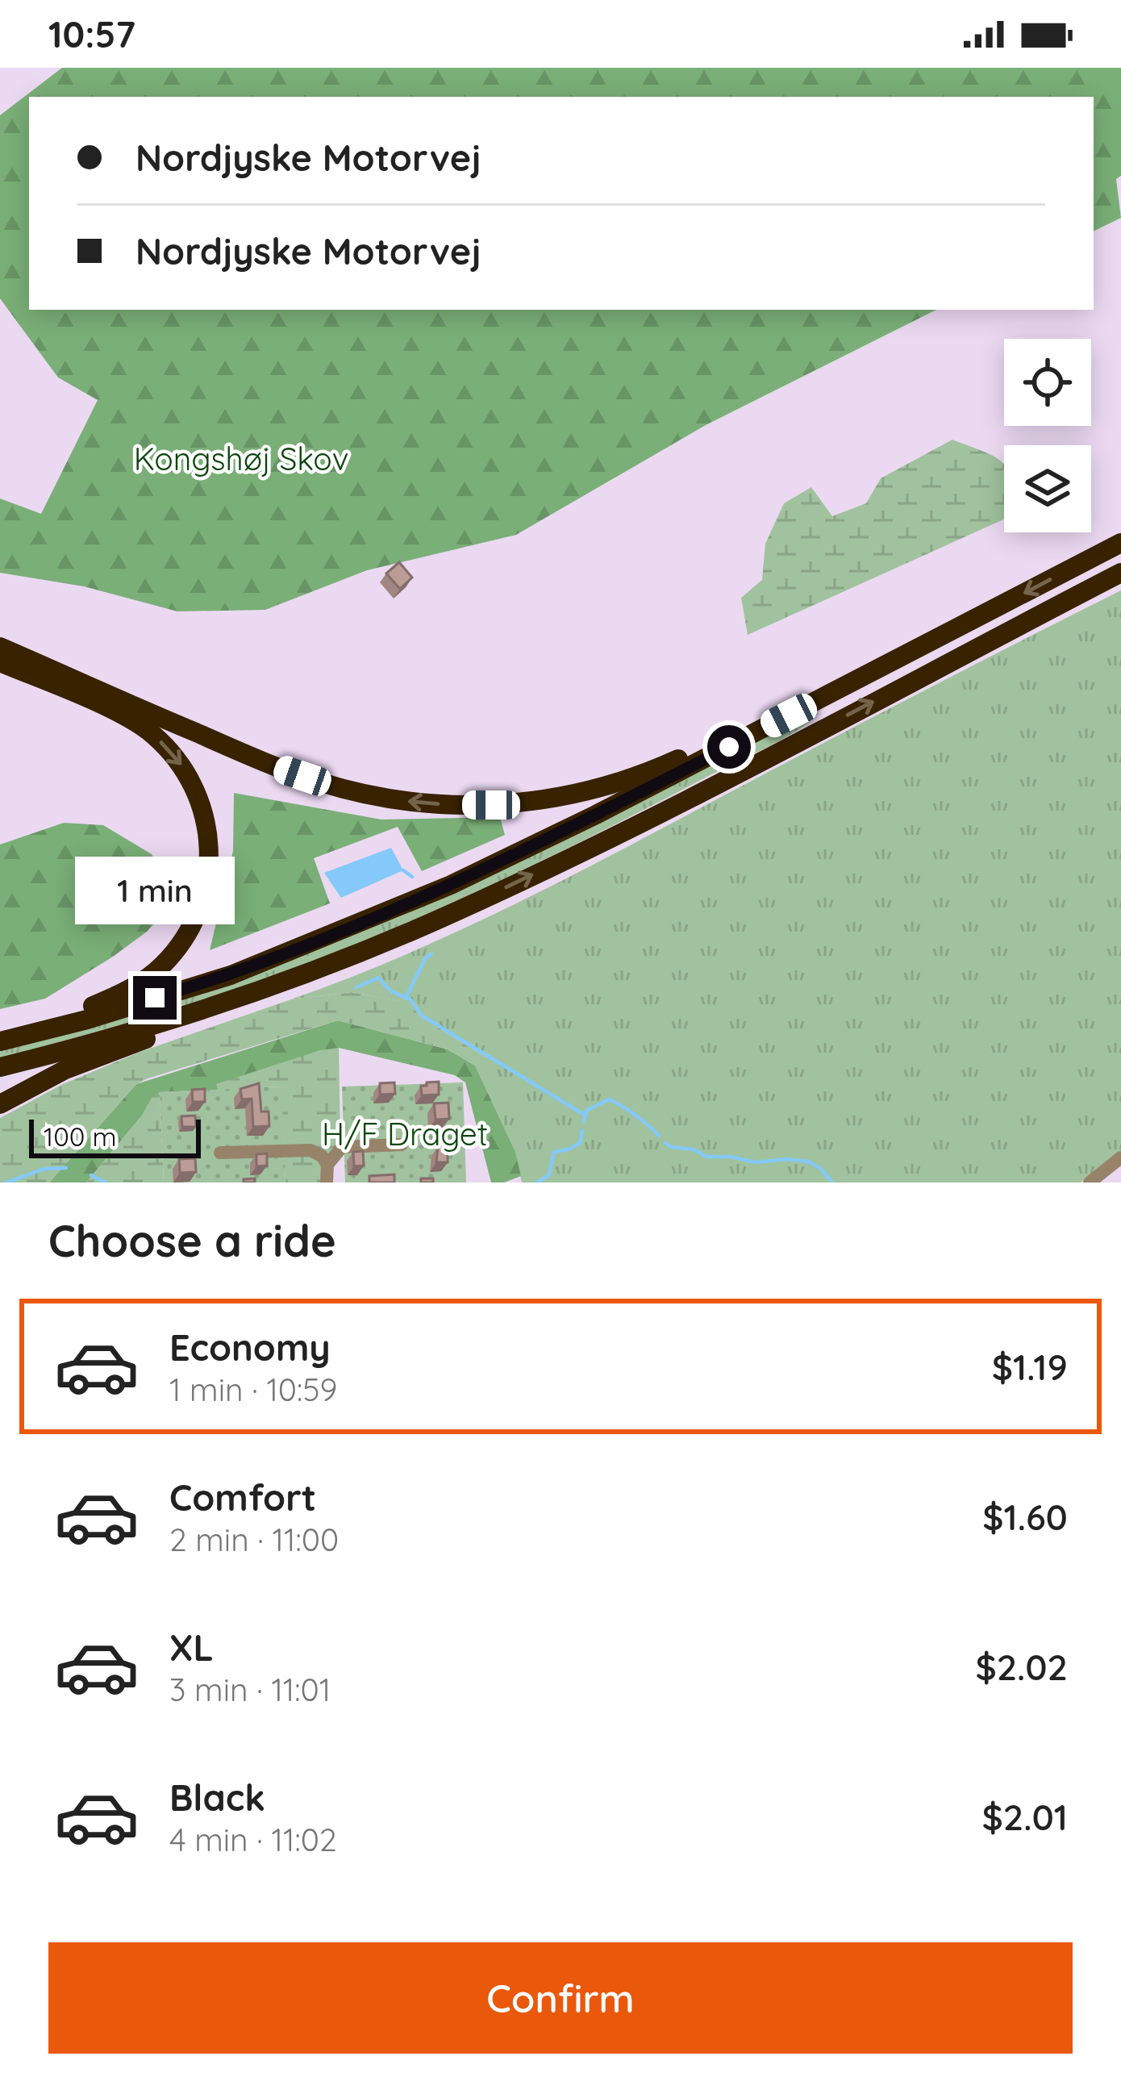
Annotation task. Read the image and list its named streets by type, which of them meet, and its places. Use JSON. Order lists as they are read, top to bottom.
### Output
{
  "parks": ["Kongshøj Skov", "H/F Draget"],
  "scale_bar": "100 m",
  "page": {
    "status": "10:57",
    "banner": ["Nordjyske Motorvej", "Nordjyske Motorvej"],
    "bubble": "1 min",
    "scale": "100 m",
    "heading": "Choose a ride",
    "list": [
      {
        "name": "Economy",
        "note": "1 min · 10:59",
        "value": "$1.19"
      },
      {
        "name": "Comfort",
        "note": "2 min · 11:00",
        "value": "$1.60"
      },
      {
        "name": "XL",
        "note": "3 min · 11:01",
        "value": "$2.02"
      },
      {
        "name": "Black",
        "note": "4 min · 11:02",
        "value": "$2.01"
      }
    ],
    "buttons": "Confirm"
  }
}
